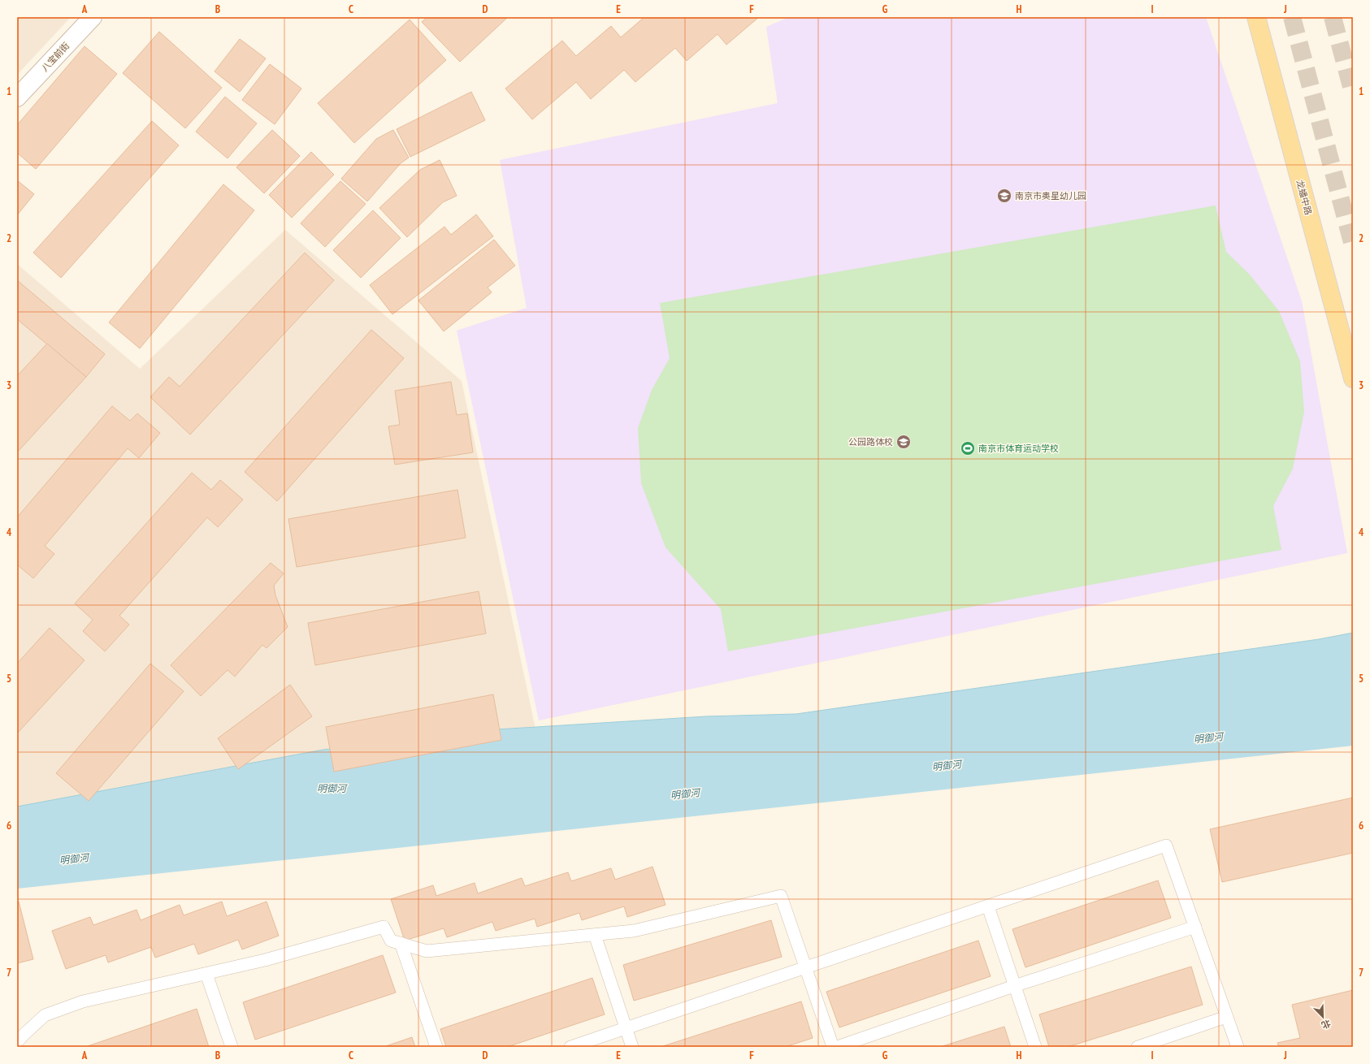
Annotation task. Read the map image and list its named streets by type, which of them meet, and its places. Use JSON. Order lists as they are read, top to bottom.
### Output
{
  "streets": {
    "main road": ["龙蟠中路"],
    "street": ["八宝前街"]
  },
  "water": ["明御河"],
  "places": {
    "school or university": ["南京市奥星幼儿园", "公园路体校"],
    "sports": ["南京市体育运动学校"]
  },
  "north": "bottom right",
  "grid": {
    "columns": [
      "A",
      "B",
      "C",
      "D",
      "E",
      "F",
      "G",
      "H",
      "I",
      "J"
    ],
    "rows": [
      "1",
      "2",
      "3",
      "4",
      "5",
      "6",
      "7"
    ]
  }
}
